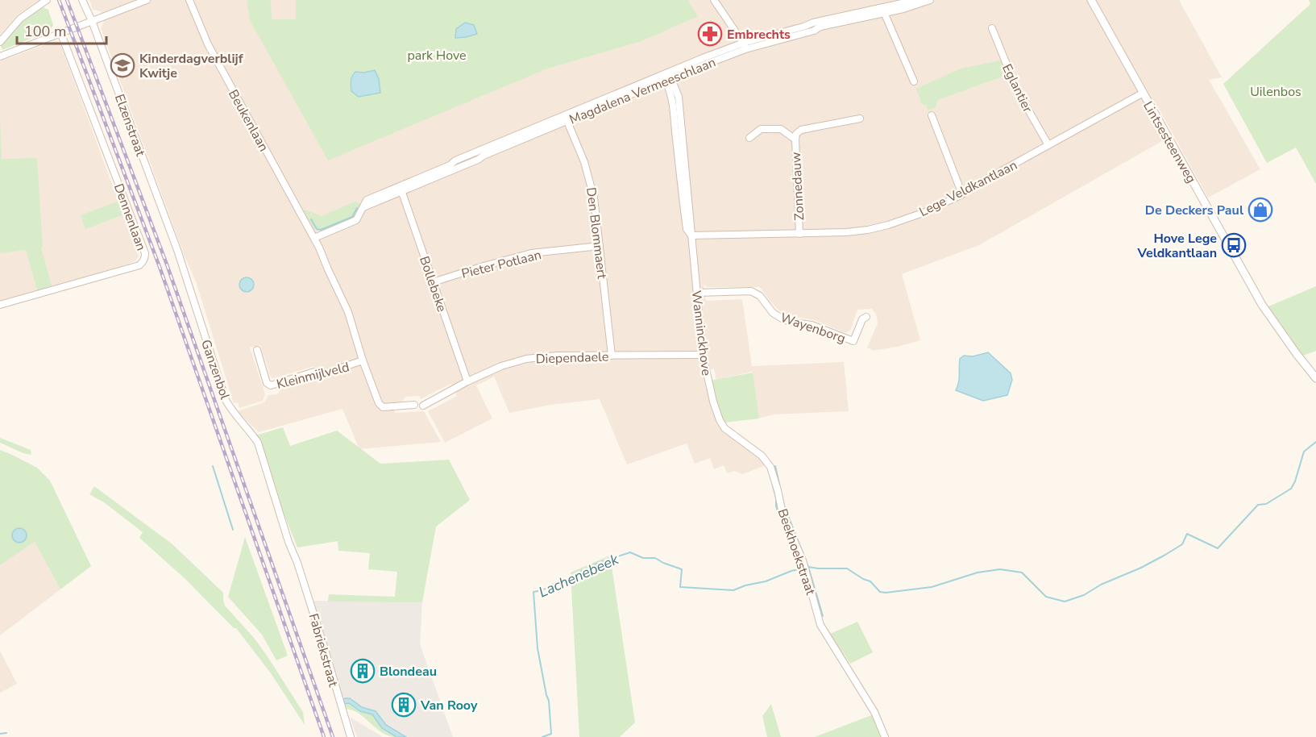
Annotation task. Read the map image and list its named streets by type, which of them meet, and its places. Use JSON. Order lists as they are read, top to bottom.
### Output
{
  "streets": {
    "street": [
      "Eglantier",
      "Magdalena Vermeeschlaan",
      "Beukenlaan",
      "Elzenstraat",
      "Lintsesteenweg",
      "Zonnedauw",
      "Lege Veldkantlaan",
      "Dennenlaan",
      "Den Blommaert",
      "Pieter Potlaan",
      "Bollebeke",
      "Wayenborg",
      "Wanninckhove",
      "Diependaele",
      "Ganzenbol",
      "Kleinmijlveld",
      "Beekhoekstraat",
      "Fabriekstraat"
    ]
  },
  "crossings": [
    ["Eglantier", "Lege Veldkantlaan"],
    ["Magdalena Vermeeschlaan", "Beukenlaan"],
    ["Magdalena Vermeeschlaan", "Den Blommaert"],
    ["Magdalena Vermeeschlaan", "Bollebeke"],
    ["Magdalena Vermeeschlaan", "Wanninckhove"],
    ["Magdalena Vermeeschlaan", "Kleinmijlveld"],
    ["Beukenlaan", "Kleinmijlveld"],
    ["Elzenstraat", "Ganzenbol"],
    ["Lintsesteenweg", "Lege Veldkantlaan"],
    ["Zonnedauw", "Lege Veldkantlaan"],
    ["Lege Veldkantlaan", "Wanninckhove"],
    ["Den Blommaert", "Pieter Potlaan"],
    ["Den Blommaert", "Diependaele"],
    ["Pieter Potlaan", "Bollebeke"],
    ["Bollebeke", "Diependaele"],
    ["Wayenborg", "Wanninckhove"],
    ["Wanninckhove", "Diependaele"],
    ["Wanninckhove", "Beekhoekstraat"],
    ["Ganzenbol", "Fabriekstraat"]
  ],
  "water": ["Lachenebeek"],
  "parks": ["park Hove", "Uilenbos"],
  "places": {
    "pharmacy": ["Embrechts"],
    "school or university": ["Kinderdagverblijf Kwitje"],
    "shop": ["De Deckers Paul"],
    "bus stop": ["Hove Lege Veldkantlaan"],
    "building": ["Blondeau", "Van Rooy"]
  },
  "scale_bar": "100 m"
}
